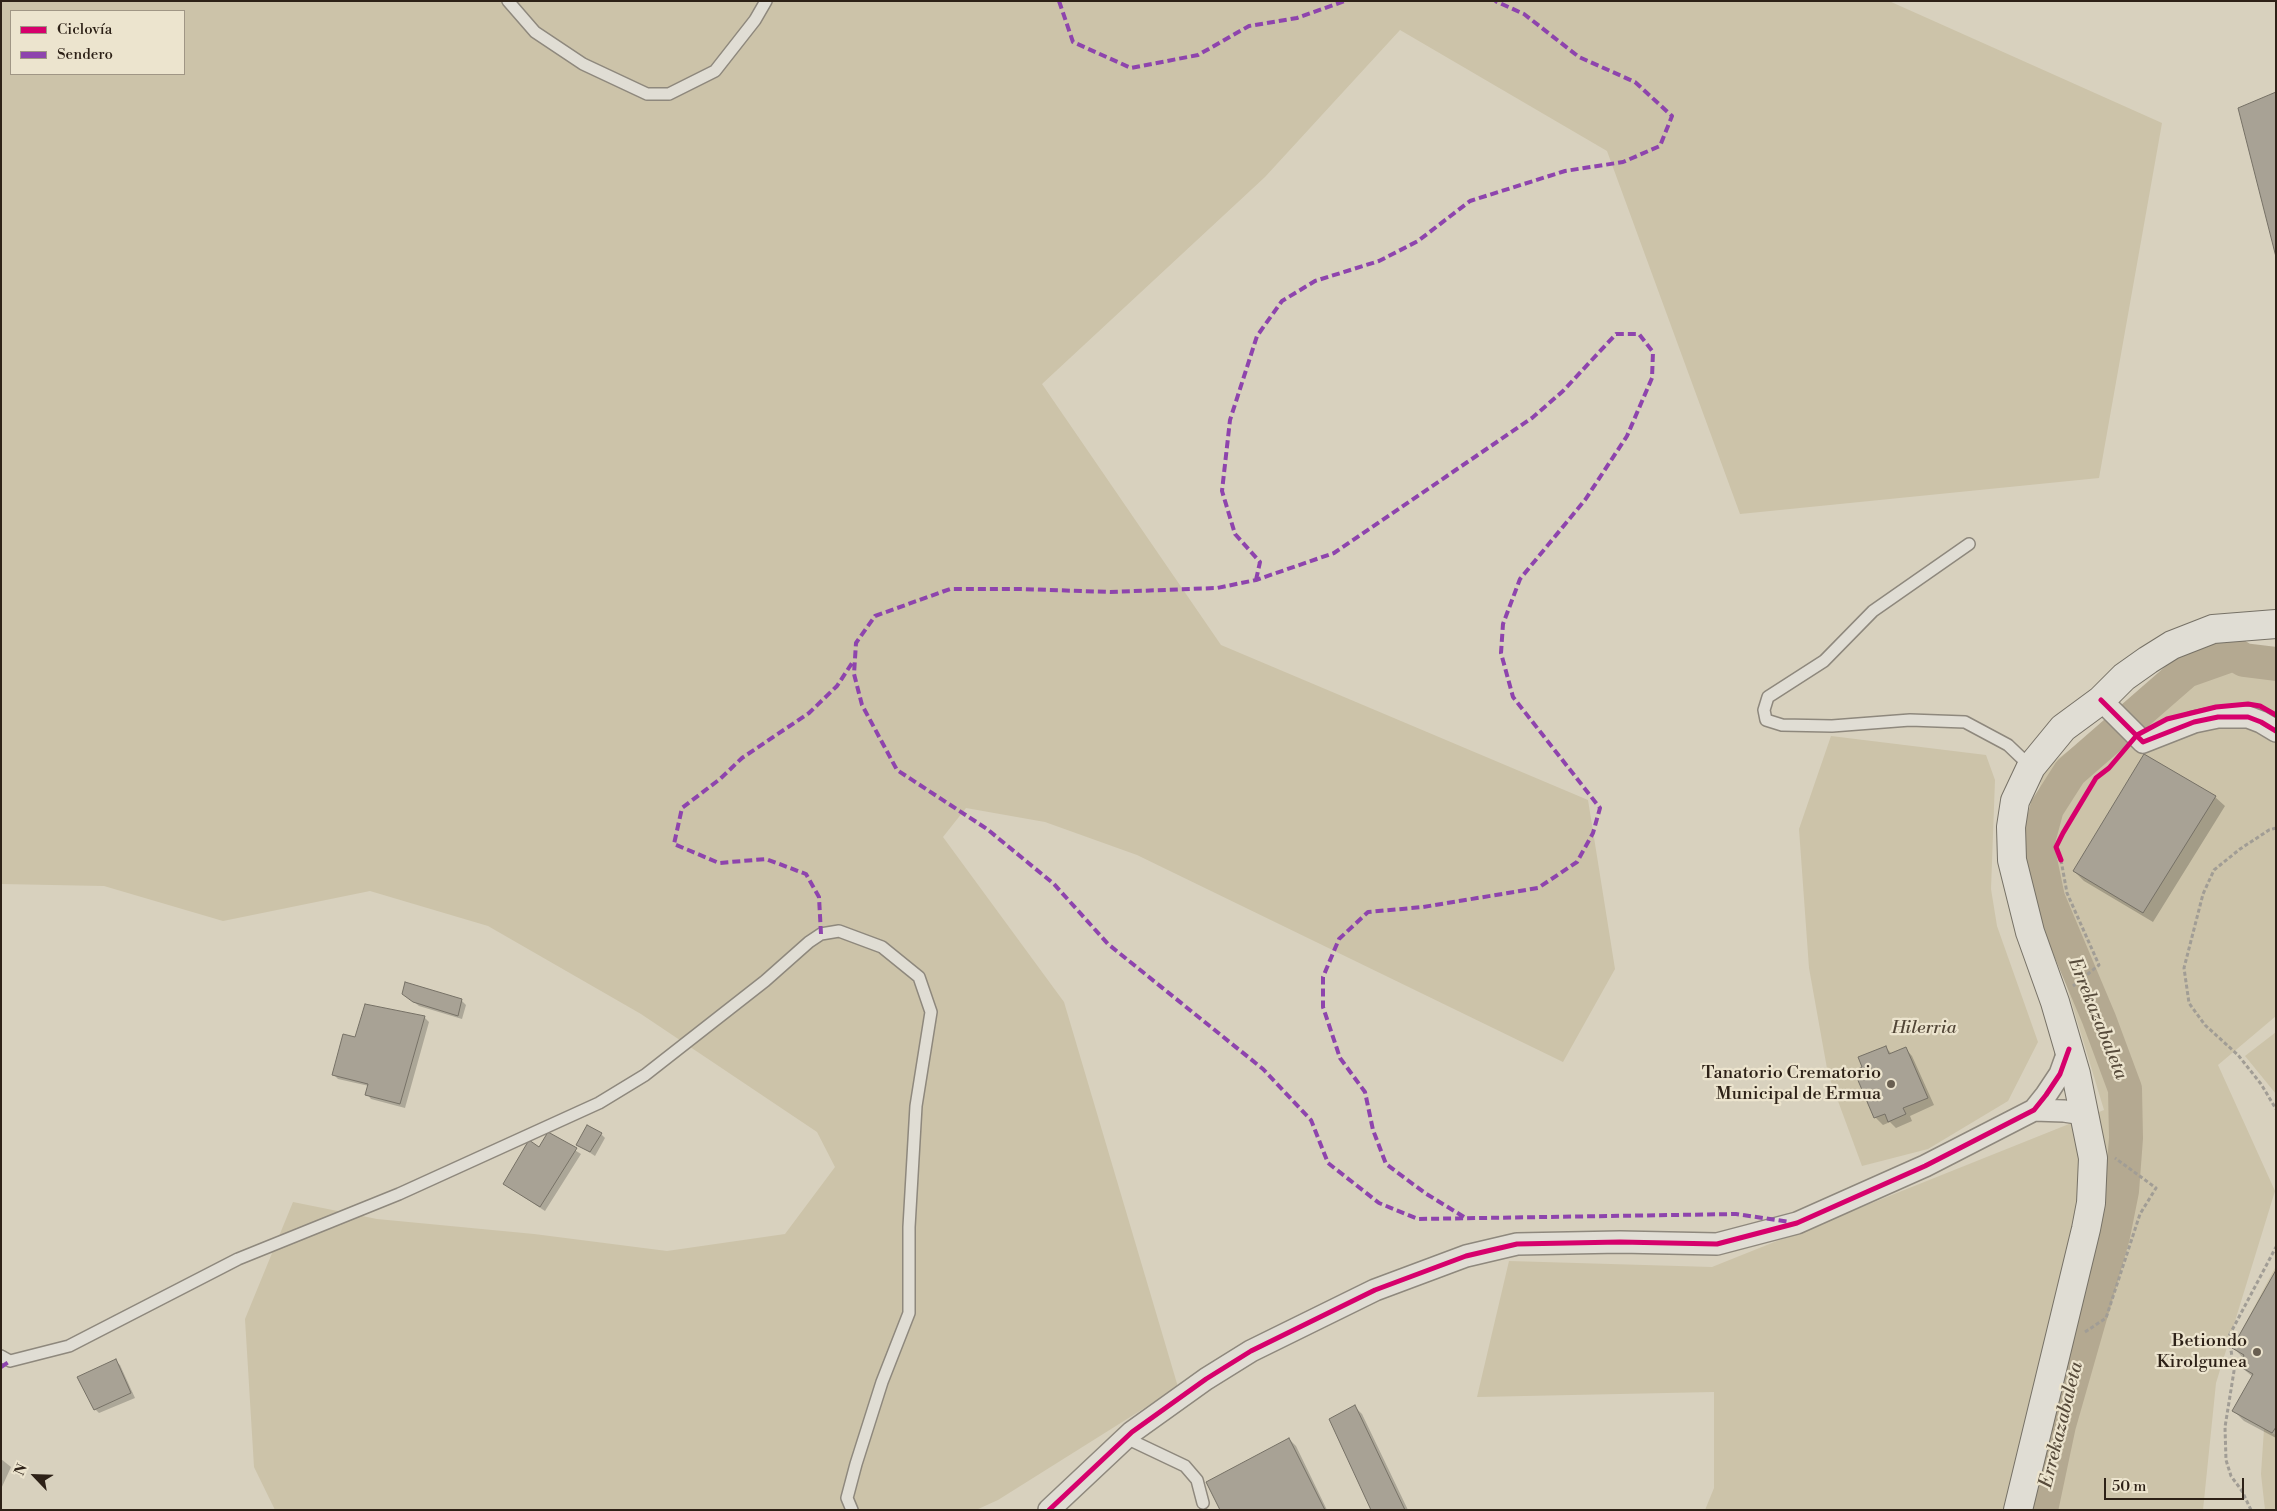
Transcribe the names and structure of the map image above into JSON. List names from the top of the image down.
{
  "water": ["Errekazabaleta"],
  "parks": ["Hilerria"],
  "places": ["Tanatorio Crematorio Municipal de Ermua", "Betiondo Kirolgunea"],
  "legend": ["Ciclovía", "Sendero"],
  "scale_bar": "50 m",
  "north": "top left"
}
